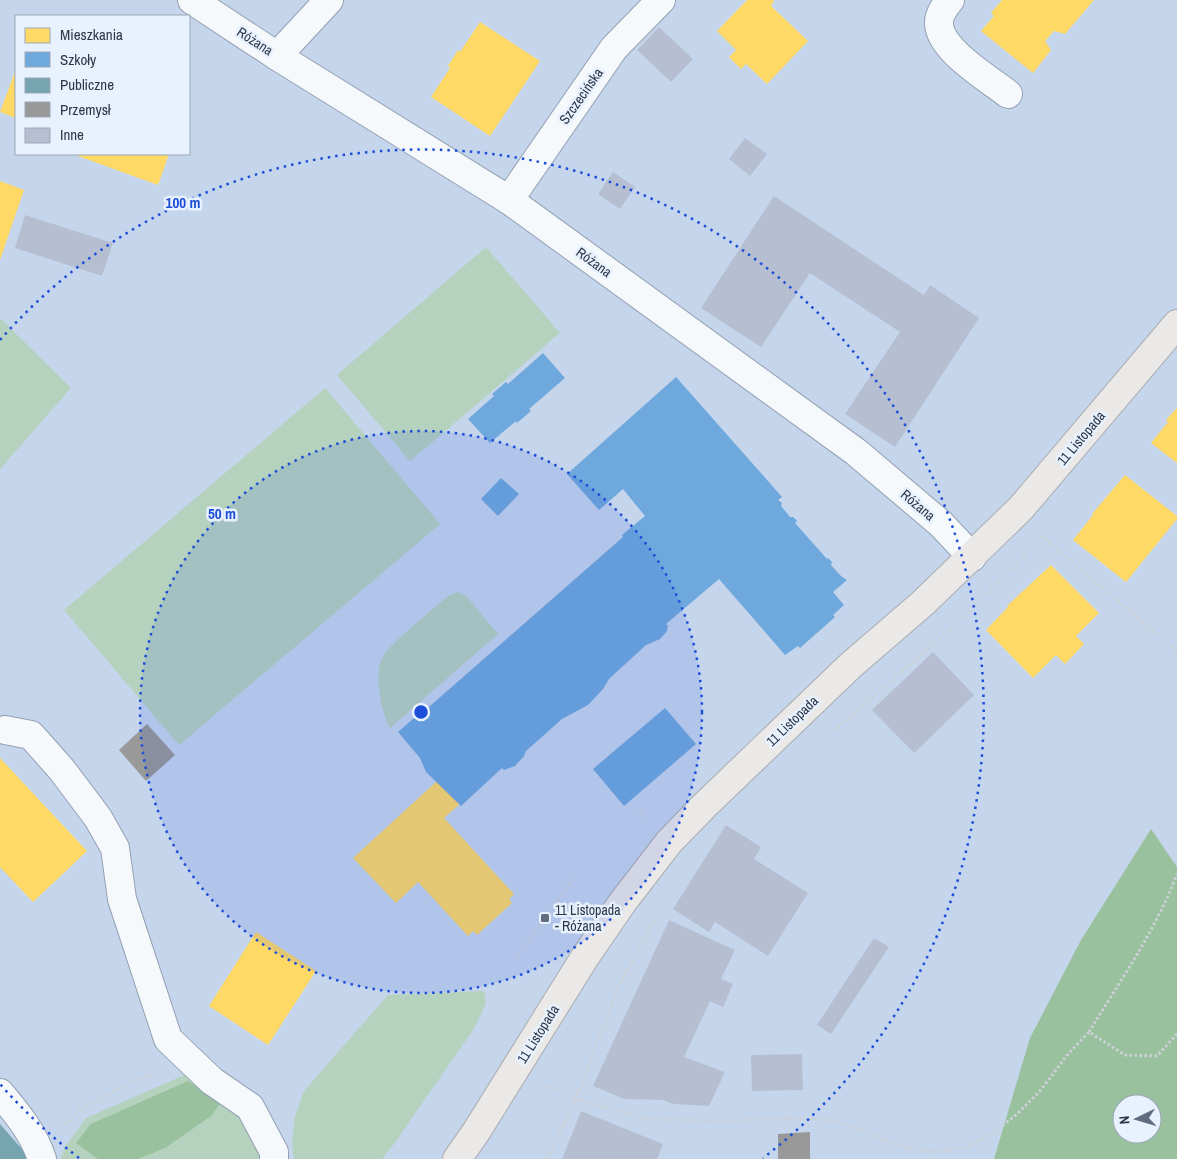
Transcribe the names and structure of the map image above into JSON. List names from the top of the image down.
{
  "streets": {
    "main road": ["11 Listopada"],
    "street": ["Różana", "Szczecińska"]
  },
  "crossings": [
    ["Różana", "Szczecińska"],
    ["Różana", "11 Listopada"]
  ],
  "places": {
    "transit": ["11 Listopada - Różana"]
  },
  "legend": [
    "Mieszkania",
    "Szkoły",
    "Publiczne",
    "Przemysł",
    "Inne"
  ],
  "north": "left",
  "rings": ["100 m", "50 m"]
}
